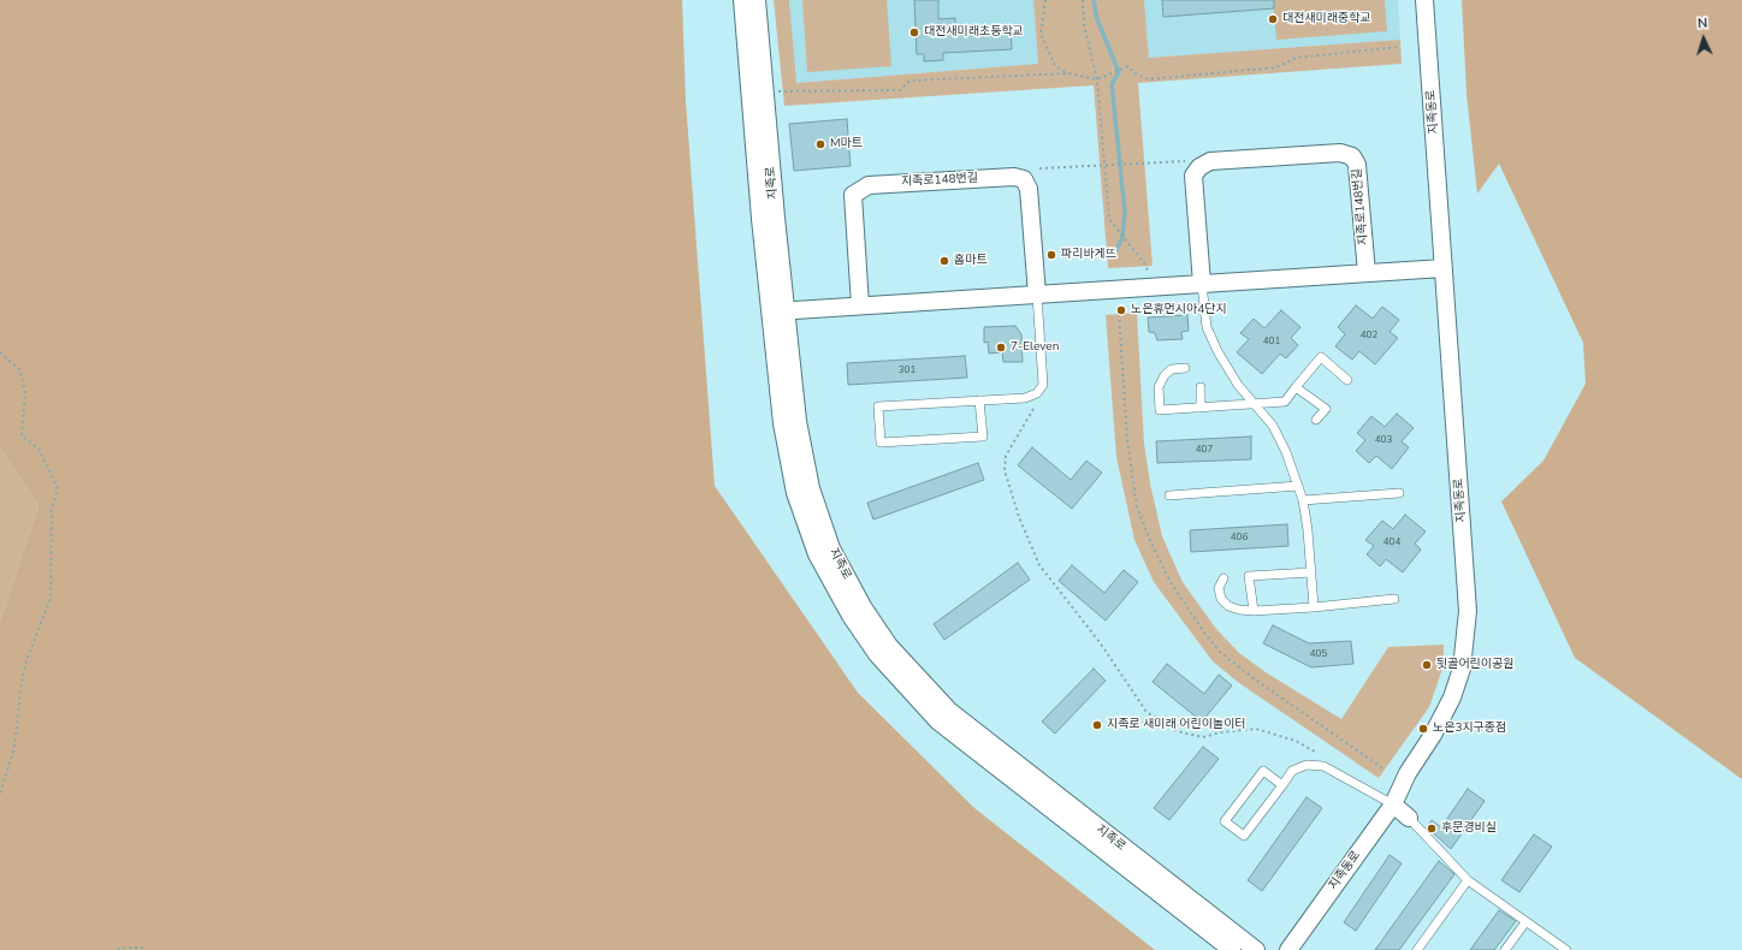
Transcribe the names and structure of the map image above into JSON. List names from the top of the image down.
{
  "streets": {
    "street": ["지족동로", "지족로148번길", "지족로"]
  },
  "places": [
    "대전새미래중학교",
    "대전새미래초등학교",
    "M마트",
    "파리바게뜨",
    "홈마트",
    "노은휴먼시아4단지",
    "7-Eleven",
    "뒷골어린이공원",
    "지족로 새미래 어린이놀이터",
    "노은3지구종점",
    "후문경비실"
  ],
  "house_numbers": [
    "402",
    "401",
    "301",
    "403",
    "407",
    "406",
    "404",
    "405"
  ],
  "north": "top"
}
